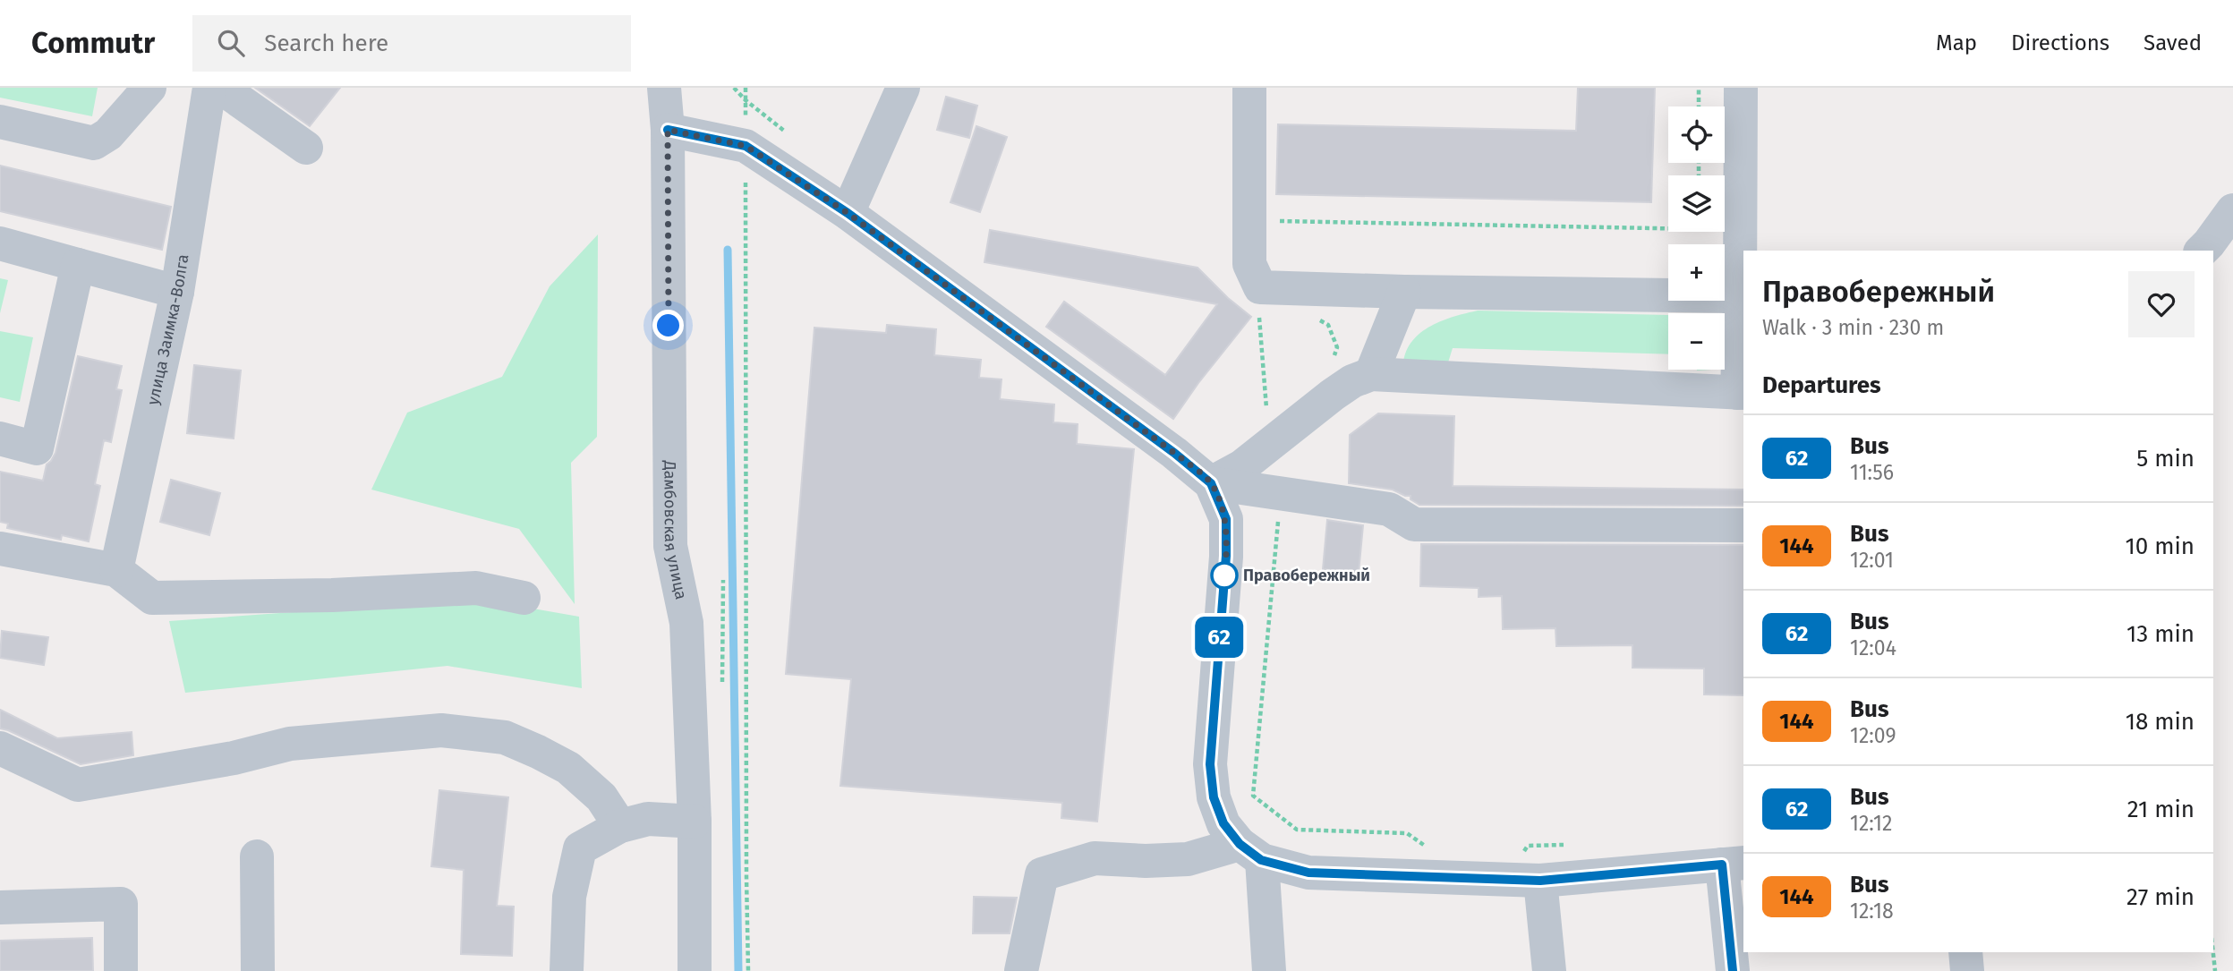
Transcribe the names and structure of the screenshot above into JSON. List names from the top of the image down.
{
  "streets": {
    "street": ["улица Заимка-Волга", "Дамбовская улица"]
  },
  "places": ["Правобережный"],
  "lines": ["bus line 62"],
  "page": {
    "header": "Commutr",
    "search": "Search here",
    "nav": ["Map", "Directions", "Saved"],
    "on_map": "62",
    "map_buttons": ["+", "−"],
    "heading": [
      ["Правобережный", "Walk · 3 min · 230 m"],
      "Departures"
    ],
    "list": [
      {
        "mark": "62",
        "name": "Bus",
        "note": "11:56",
        "value": "5 min"
      },
      {
        "mark": "144",
        "name": "Bus",
        "note": "12:01",
        "value": "10 min"
      },
      {
        "mark": "62",
        "name": "Bus",
        "note": "12:04",
        "value": "13 min"
      },
      {
        "mark": "144",
        "name": "Bus",
        "note": "12:09",
        "value": "18 min"
      },
      {
        "mark": "62",
        "name": "Bus",
        "note": "12:12",
        "value": "21 min"
      },
      {
        "mark": "144",
        "name": "Bus",
        "note": "12:18",
        "value": "27 min"
      }
    ]
  }
}
